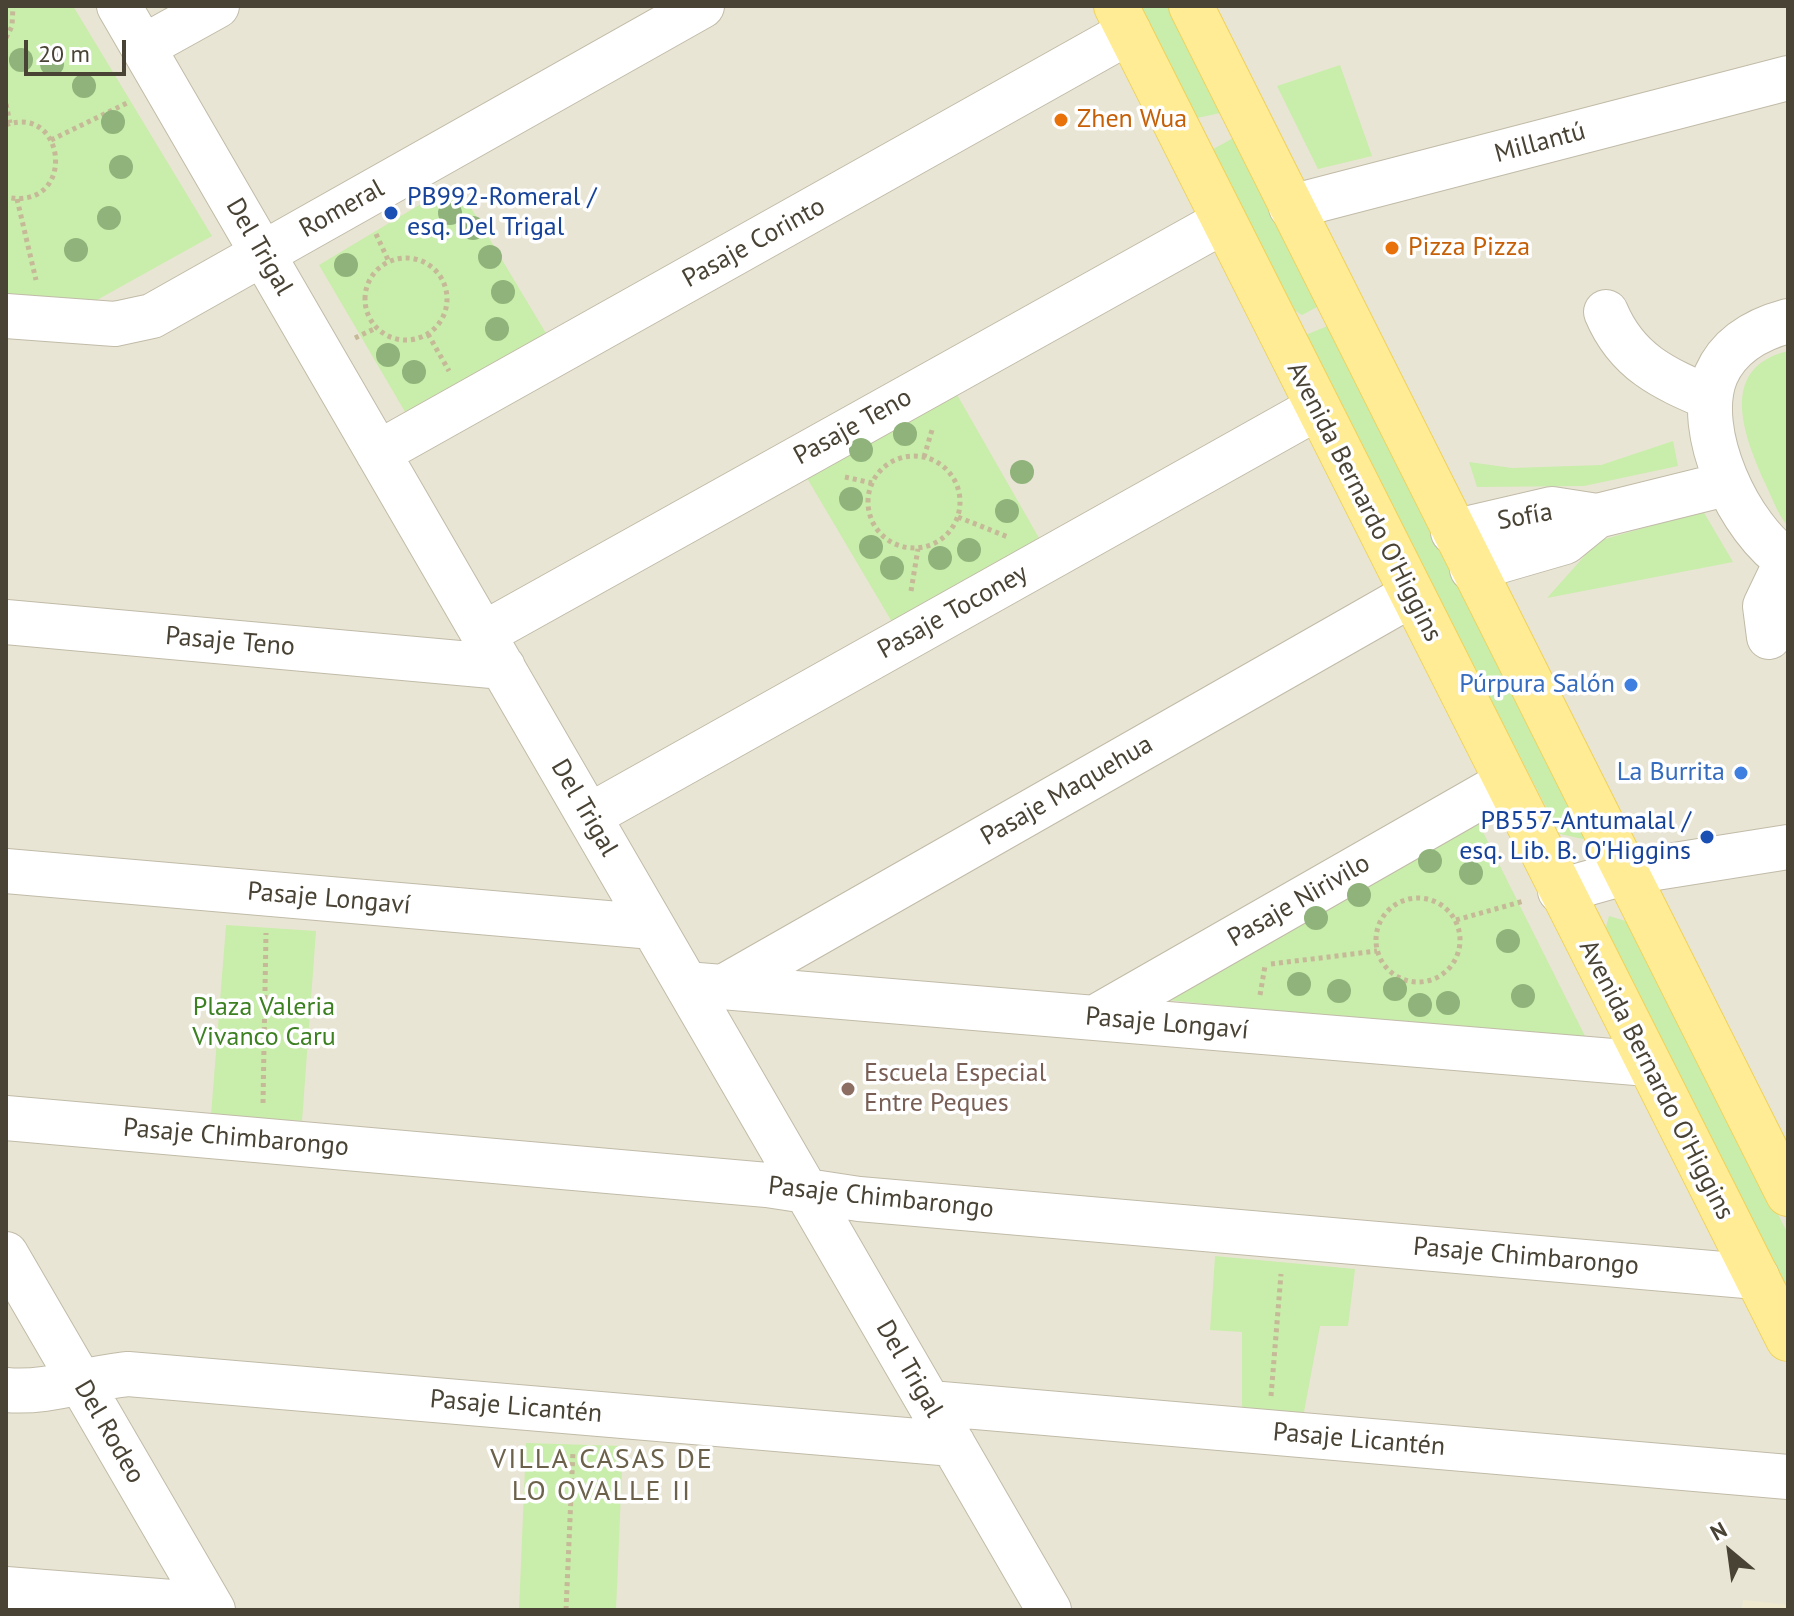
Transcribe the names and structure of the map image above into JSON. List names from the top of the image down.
{
  "streets": {
    "main road": ["Avenida Bernardo O'Higgins"],
    "street": [
      "Millantú",
      "Romeral",
      "Pasaje Corinto",
      "Del Trigal",
      "Pasaje Teno",
      "Sofía",
      "Pasaje Toconey",
      "Pasaje Maquehua",
      "Pasaje Longaví",
      "Pasaje Nirivilo",
      "Pasaje Chimbarongo",
      "Pasaje Licantén",
      "Del Rodeo"
    ]
  },
  "crossings": [
    ["Romeral", "Del Trigal"],
    ["Pasaje Corinto", "Del Trigal"],
    ["Pasaje Corinto", "Avenida Bernardo O'Higgins"],
    ["Del Trigal", "Pasaje Teno"],
    ["Del Trigal", "Pasaje Toconey"],
    ["Del Trigal", "Pasaje Maquehua"],
    ["Del Trigal", "Pasaje Longaví"],
    ["Del Trigal", "Pasaje Chimbarongo"],
    ["Del Trigal", "Pasaje Licantén"],
    ["Pasaje Teno", "Avenida Bernardo O'Higgins"],
    ["Avenida Bernardo O'Higgins", "Pasaje Toconey"],
    ["Avenida Bernardo O'Higgins", "Pasaje Maquehua"],
    ["Avenida Bernardo O'Higgins", "Pasaje Longaví"],
    ["Avenida Bernardo O'Higgins", "Pasaje Nirivilo"],
    ["Avenida Bernardo O'Higgins", "Pasaje Chimbarongo"],
    ["Pasaje Maquehua", "Pasaje Longaví"],
    ["Pasaje Longaví", "Pasaje Nirivilo"],
    ["Pasaje Licantén", "Del Rodeo"]
  ],
  "districts": ["VILLA CASAS DE LO OVALLE II"],
  "parks": ["Plaza Valeria Vivanco Caru"],
  "places": [
    "Zhen Wua",
    "PB992-Romeral / esq. Del Trigal",
    "Pizza Pizza",
    "Púrpura Salón",
    "La Burrita",
    "PB557-Antumalal / esq. Lib. B. O'Higgins",
    "Escuela Especial Entre Peques"
  ],
  "scale_bar": "20 m",
  "north": "top left"
}
